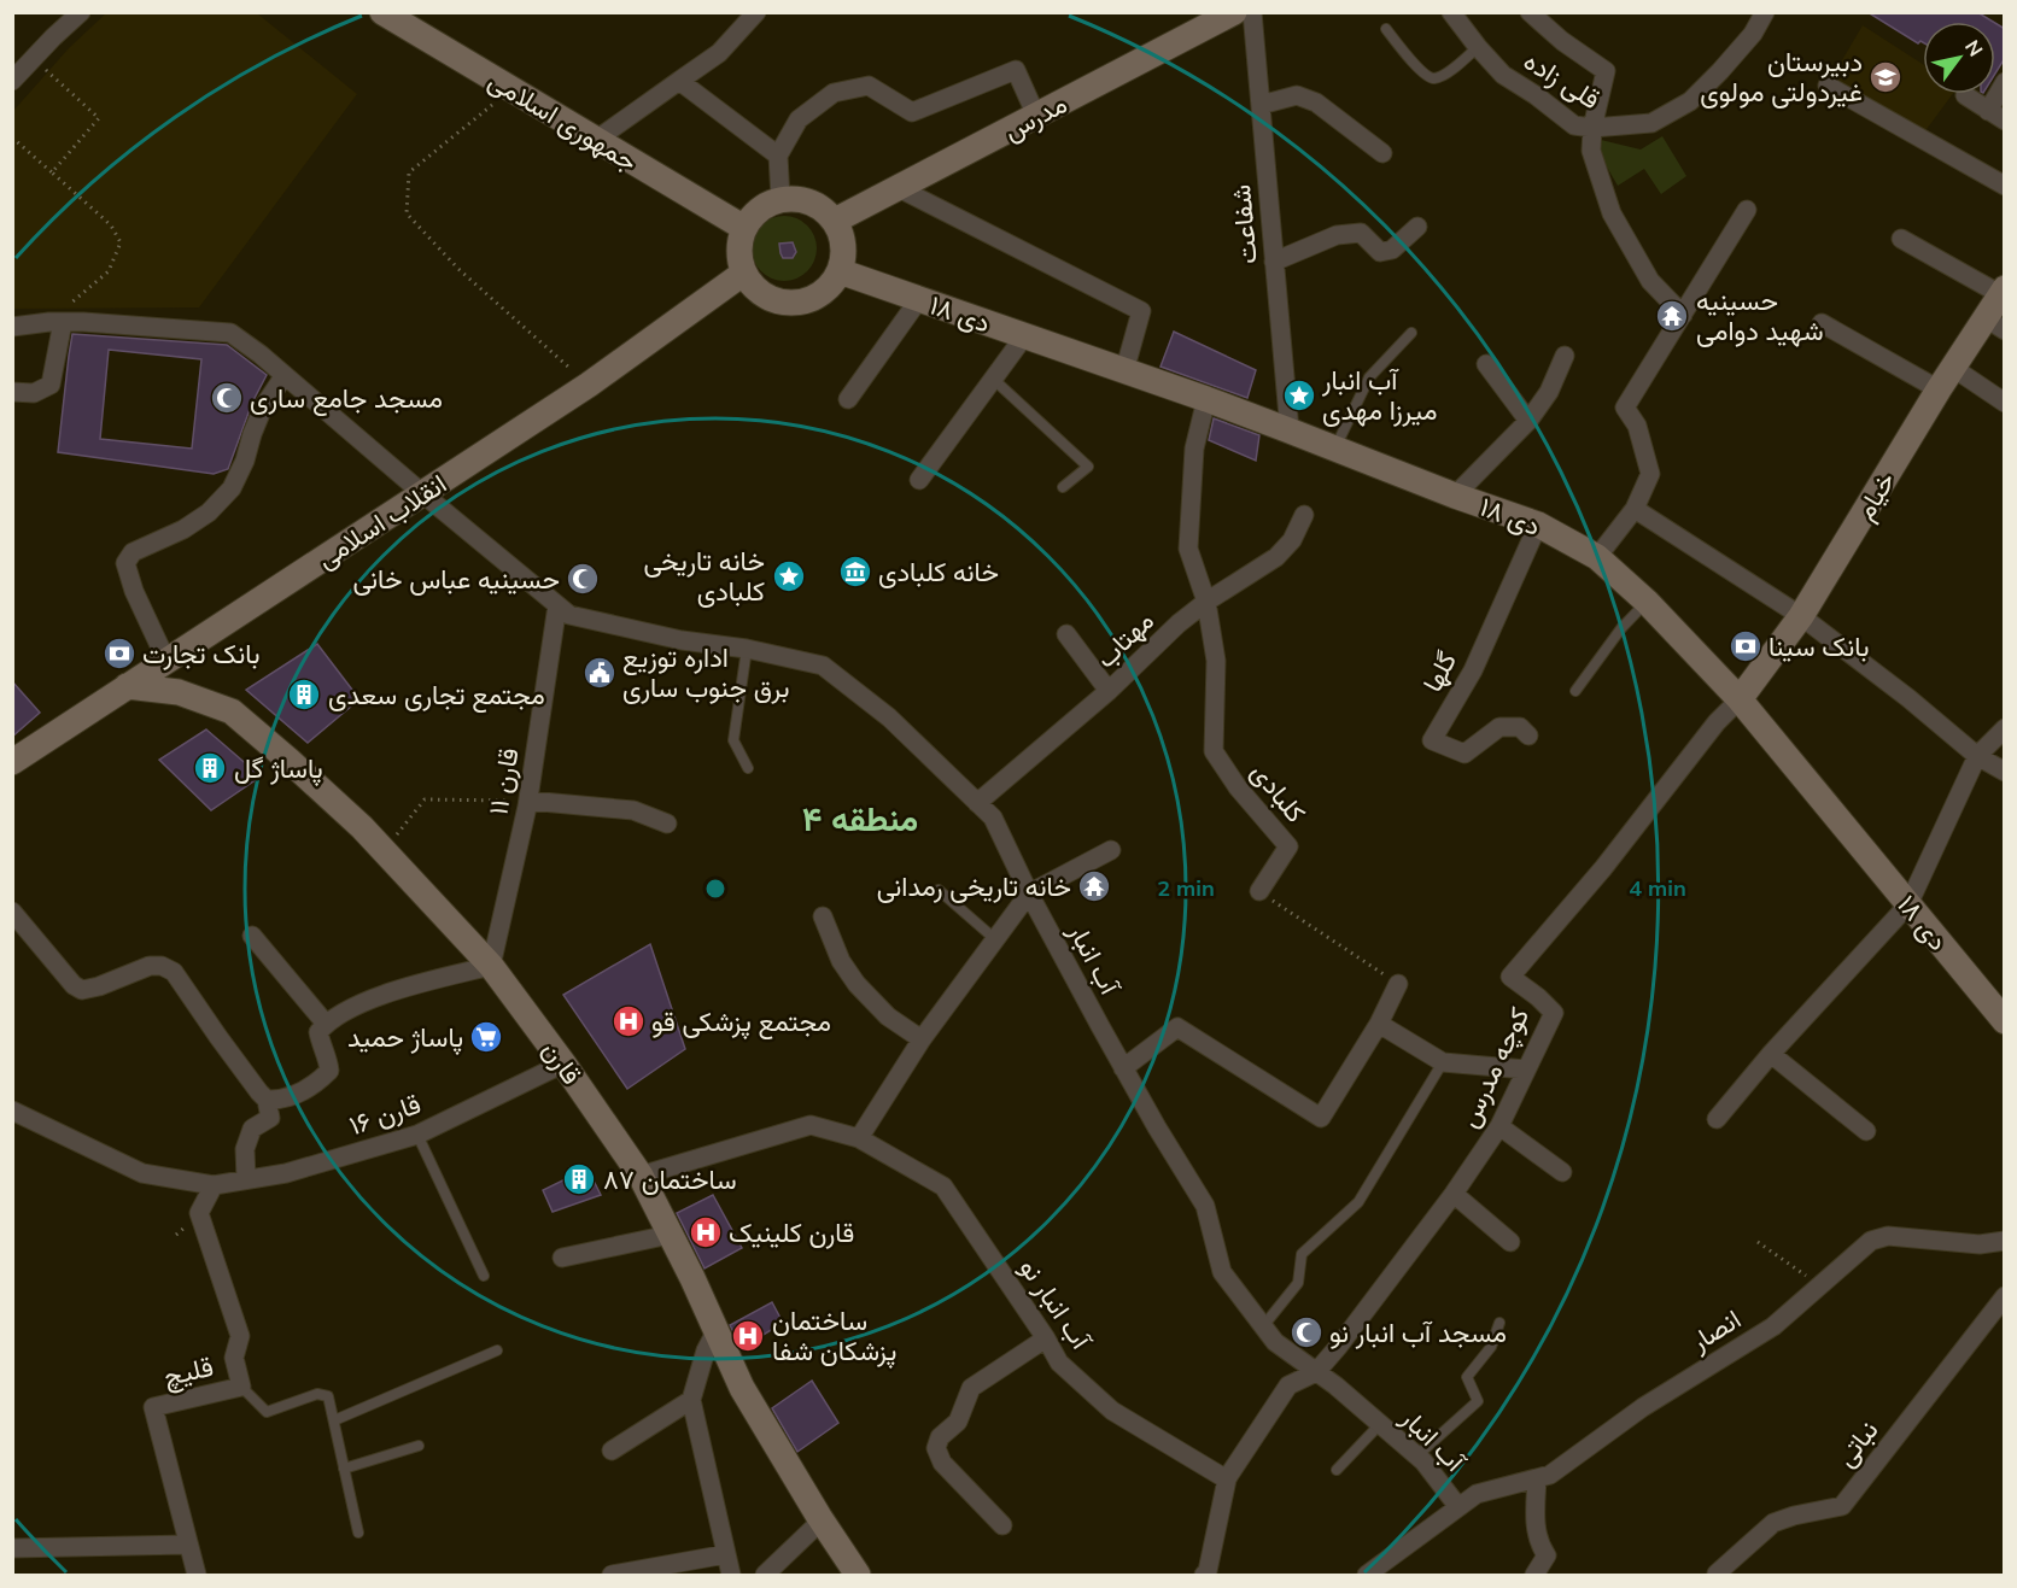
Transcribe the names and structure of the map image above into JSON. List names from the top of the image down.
{
  "streets": {
    "main road": [
      "مدرس",
      "جمهوری اسلامی",
      "۱۸ دی",
      "خیام",
      "انقلاب اسلامی",
      "قارن"
    ],
    "street": [
      "قلی زاده",
      "شفاعت",
      "مهتاب",
      "گلها",
      "قارن ۱۱",
      "کلبادی",
      "آب انبار",
      "کوچه مدرس",
      "قارن ۱۶",
      "آب انبار نو",
      "انصار",
      "قلیچ",
      "نباتی"
    ]
  },
  "crossings": [
    ["مدرس", "جمهوری اسلامی"],
    ["مدرس", "۱۸ دی"],
    ["مدرس", "انقلاب اسلامی"],
    ["جمهوری اسلامی", "۱۸ دی"],
    ["جمهوری اسلامی", "انقلاب اسلامی"],
    ["شفاعت", "۱۸ دی"],
    ["۱۸ دی", "خیام"],
    ["۱۸ دی", "انقلاب اسلامی"],
    ["۱۸ دی", "گلها"],
    ["۱۸ دی", "کوچه مدرس"],
    ["خیام", "کوچه مدرس"],
    ["انقلاب اسلامی", "آب انبار"],
    ["انقلاب اسلامی", "قارن"],
    ["مهتاب", "کلبادی"],
    ["مهتاب", "آب انبار"],
    ["قارن ۱۱", "آب انبار"],
    ["قارن ۱۱", "قارن"],
    ["آب انبار", "کوچه مدرس"],
    ["آب انبار", "انصار"],
    ["قارن", "قارن ۱۶"],
    ["قارن", "آب انبار نو"],
    ["کوچه مدرس", "آب انبار نو"],
    ["قارن ۱۶", "قلیچ"]
  ],
  "districts": ["منطقه ۴"],
  "places": {
    "school or university": ["دبیرستان غیردولتی مولوی"],
    "temple": ["حسینیه شهید دوامی", "خانه تاریخی رمدانی"],
    "place": ["آب انبار میرزا مهدی", "خانه تاریخی کلبادی"],
    "mosque": ["مسجد جامع ساری", "حسینیه عباس خانی", "مسجد آب انبار نو"],
    "museum": ["خانه کلبادی"],
    "bank": ["بانک سینا", "بانک تجارت"],
    "public building": ["اداره توزیع برق جنوب ساری"],
    "building": ["مجتمع تجاری سعدی", "پاساژ گل", "ساختمان ٨٧"],
    "hospital": ["مجتمع پزشکی قو", "قارن کلینیک", "ساختمان پزشکان شفا"],
    "supermarket": ["پاساژ حمید"]
  },
  "north": "top right",
  "rings": ["2 min", "4 min"]
}
